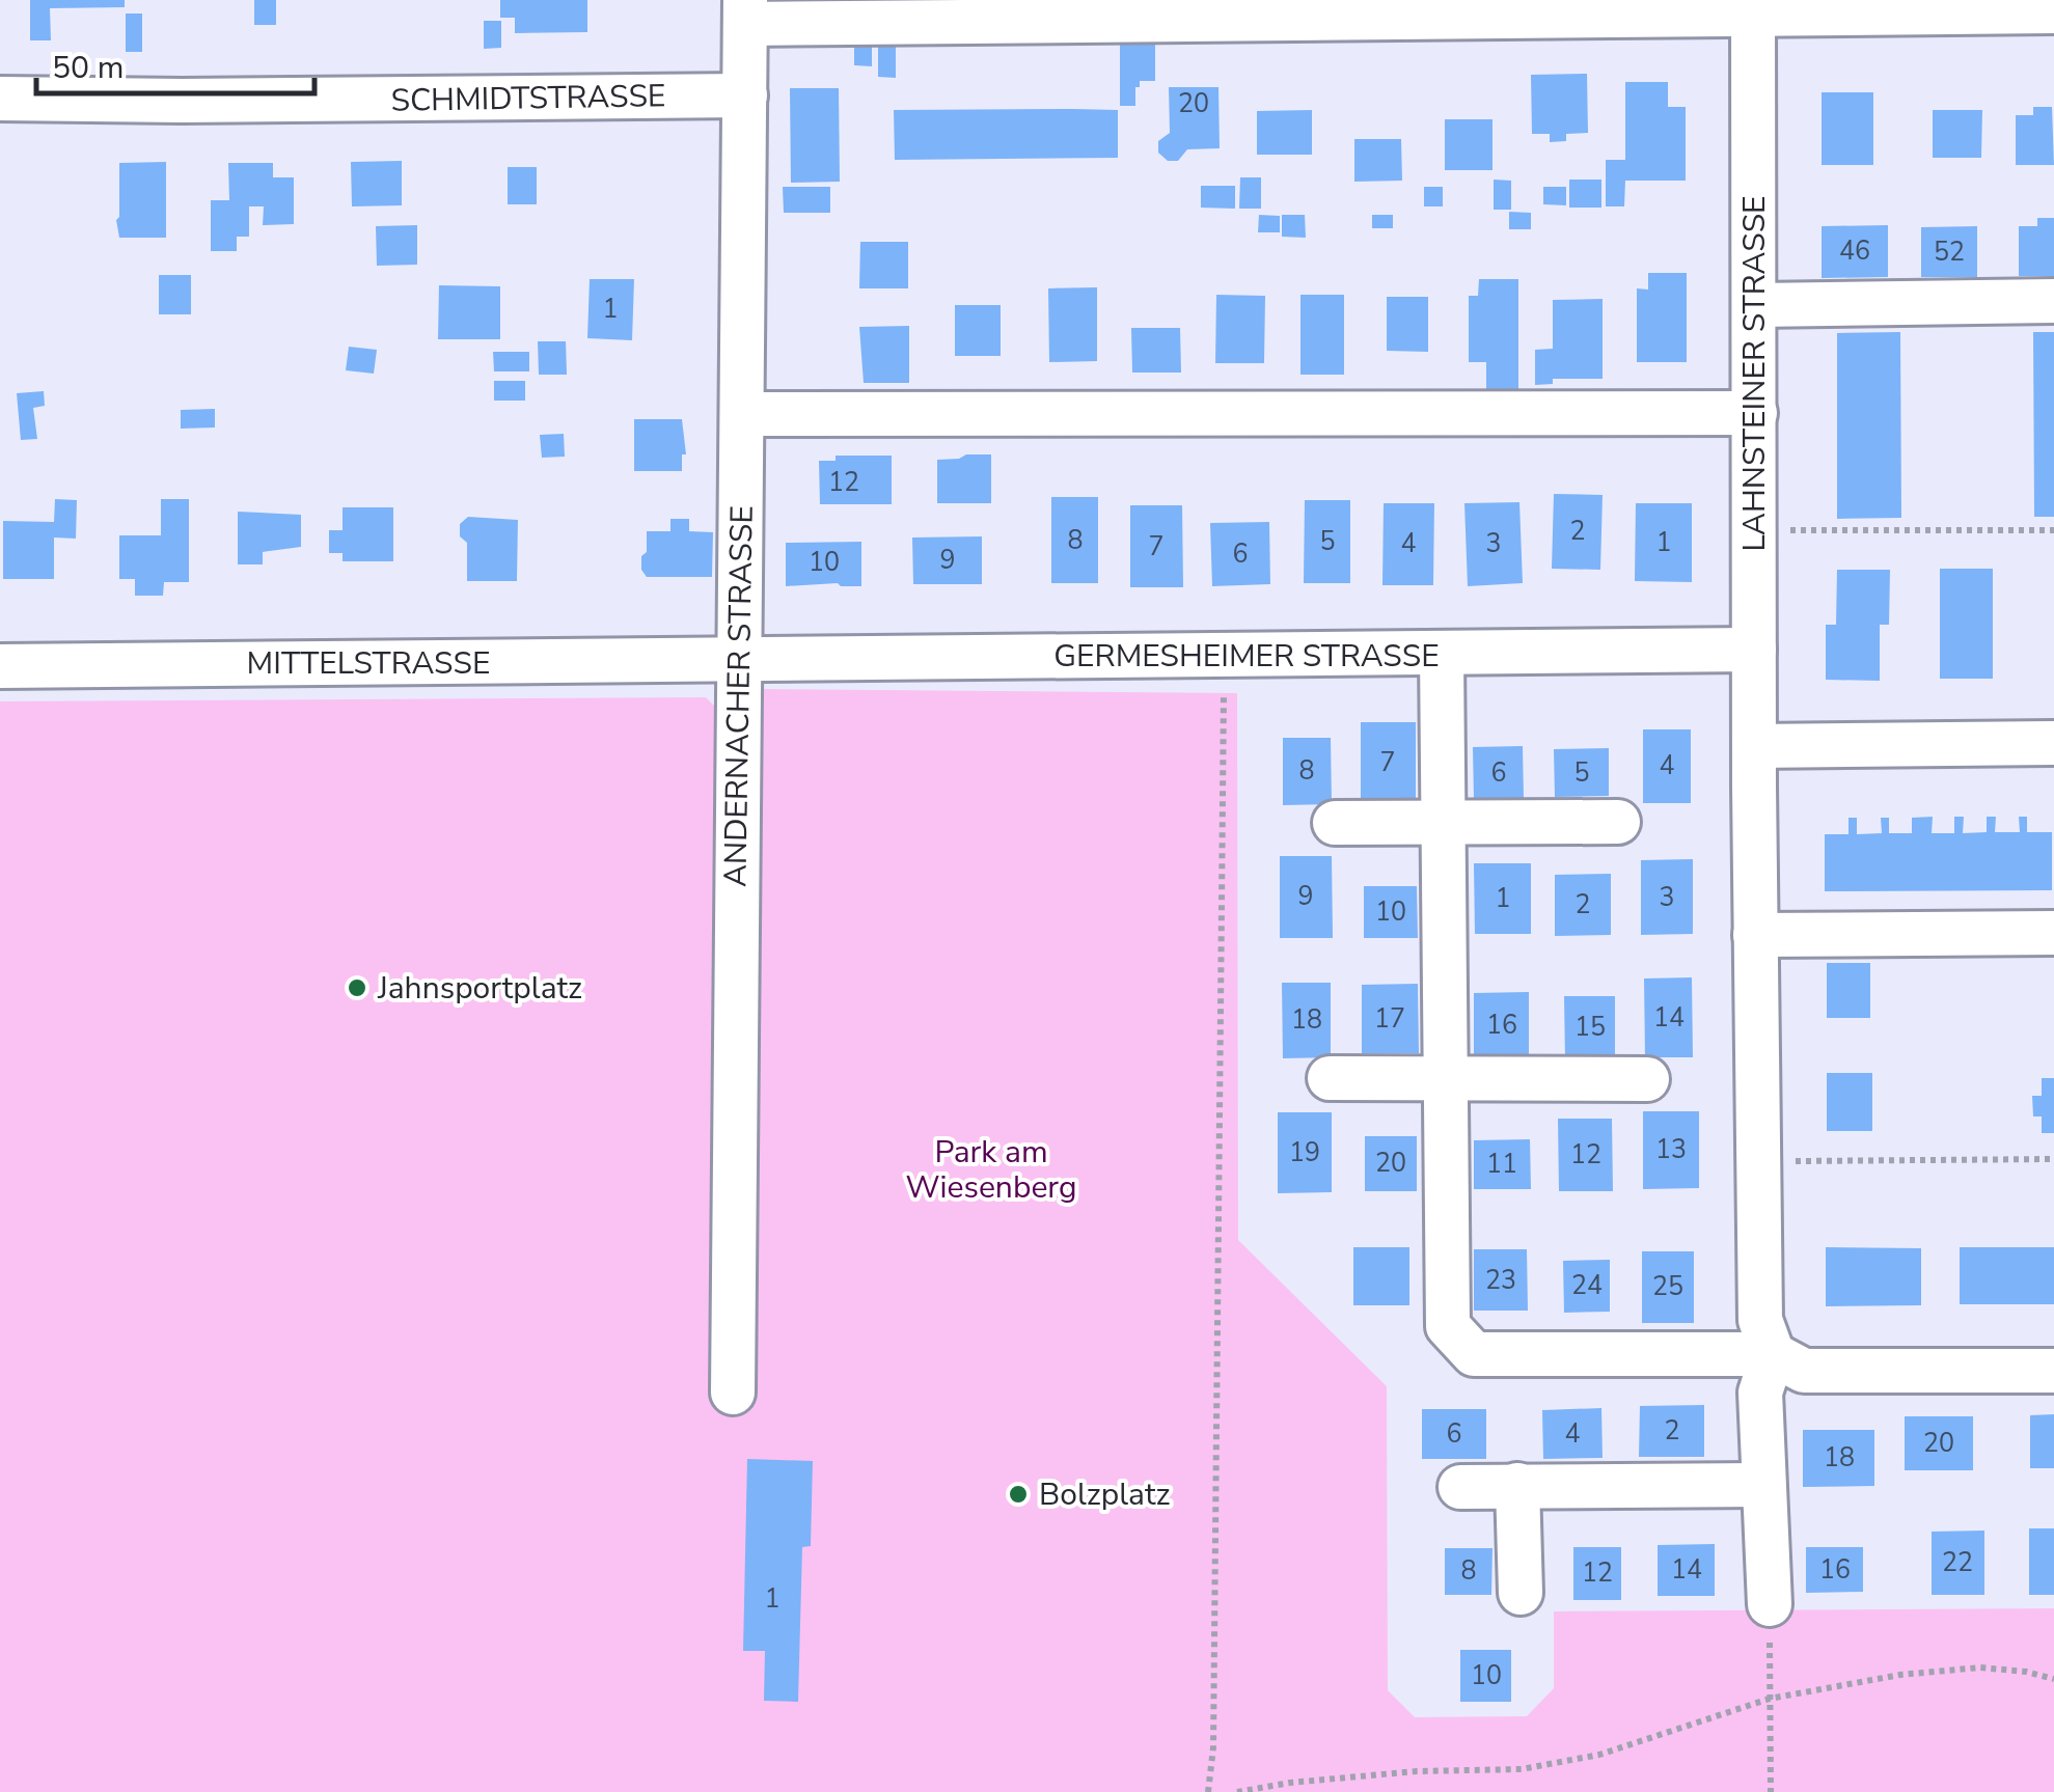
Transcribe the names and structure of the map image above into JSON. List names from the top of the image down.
{
  "streets": {
    "street": [
      "SCHMIDTSTRASSE",
      "LAHNSTEINER STRASSE",
      "GERMESHEIMER STRASSE",
      "MITTELSTRASSE",
      "ANDERNACHER STRASSE"
    ]
  },
  "crossings": [
    ["SCHMIDTSTRASSE", "ANDERNACHER STRASSE"],
    ["LAHNSTEINER STRASSE", "GERMESHEIMER STRASSE"],
    ["GERMESHEIMER STRASSE", "MITTELSTRASSE"],
    ["GERMESHEIMER STRASSE", "ANDERNACHER STRASSE"],
    ["MITTELSTRASSE", "ANDERNACHER STRASSE"]
  ],
  "parks": ["Park am Wiesenberg"],
  "places": ["Jahnsportplatz", "Bolzplatz"],
  "house_numbers": [
    "20",
    "46",
    "52",
    "1",
    "12",
    "2",
    "8",
    "5",
    "1",
    "4",
    "3",
    "7",
    "6",
    "9",
    "10",
    "7",
    "4",
    "8",
    "6",
    "5",
    "9",
    "3",
    "1",
    "2",
    "10",
    "14",
    "17",
    "18",
    "16",
    "15",
    "13",
    "19",
    "12",
    "20",
    "11",
    "23",
    "24",
    "25",
    "2",
    "6",
    "4",
    "20",
    "18",
    "22",
    "14",
    "16",
    "8",
    "12",
    "1",
    "10"
  ],
  "scale_bar": "50 m"
}
